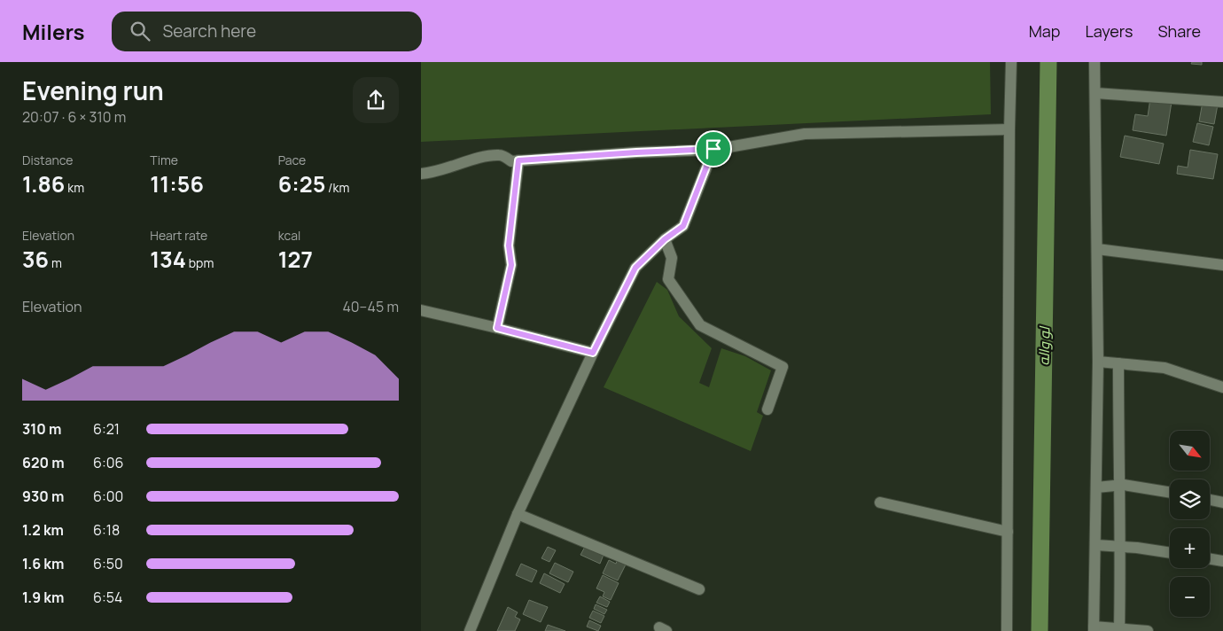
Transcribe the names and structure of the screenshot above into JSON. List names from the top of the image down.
{
  "water": ["لو واله"],
  "north": "bottom right",
  "page": {
    "header": "Milers",
    "search": "Search here",
    "nav": ["Map", "Layers", "Share"],
    "heading": ["Evening run", "20:07 · 6 × 310 m"],
    "stats": [
      ["Distance", "1.86 km"],
      ["Time", "11:56"],
      ["Pace", "6:25 /km"],
      ["Elevation", "36 m"],
      ["Heart rate", "134 bpm"],
      ["kcal", "127"]
    ],
    "chart": ["Elevation", "40–45 m"],
    "list": [
      {
        "name": "310 m",
        "note": "6:21"
      },
      {
        "name": "620 m",
        "note": "6:06"
      },
      {
        "name": "930 m",
        "note": "6:00"
      },
      {
        "name": "1.2 km",
        "note": "6:18"
      },
      {
        "name": "1.6 km",
        "note": "6:50"
      },
      {
        "name": "1.9 km",
        "note": "6:54"
      }
    ],
    "map_buttons": ["+", "−"]
  }
}
